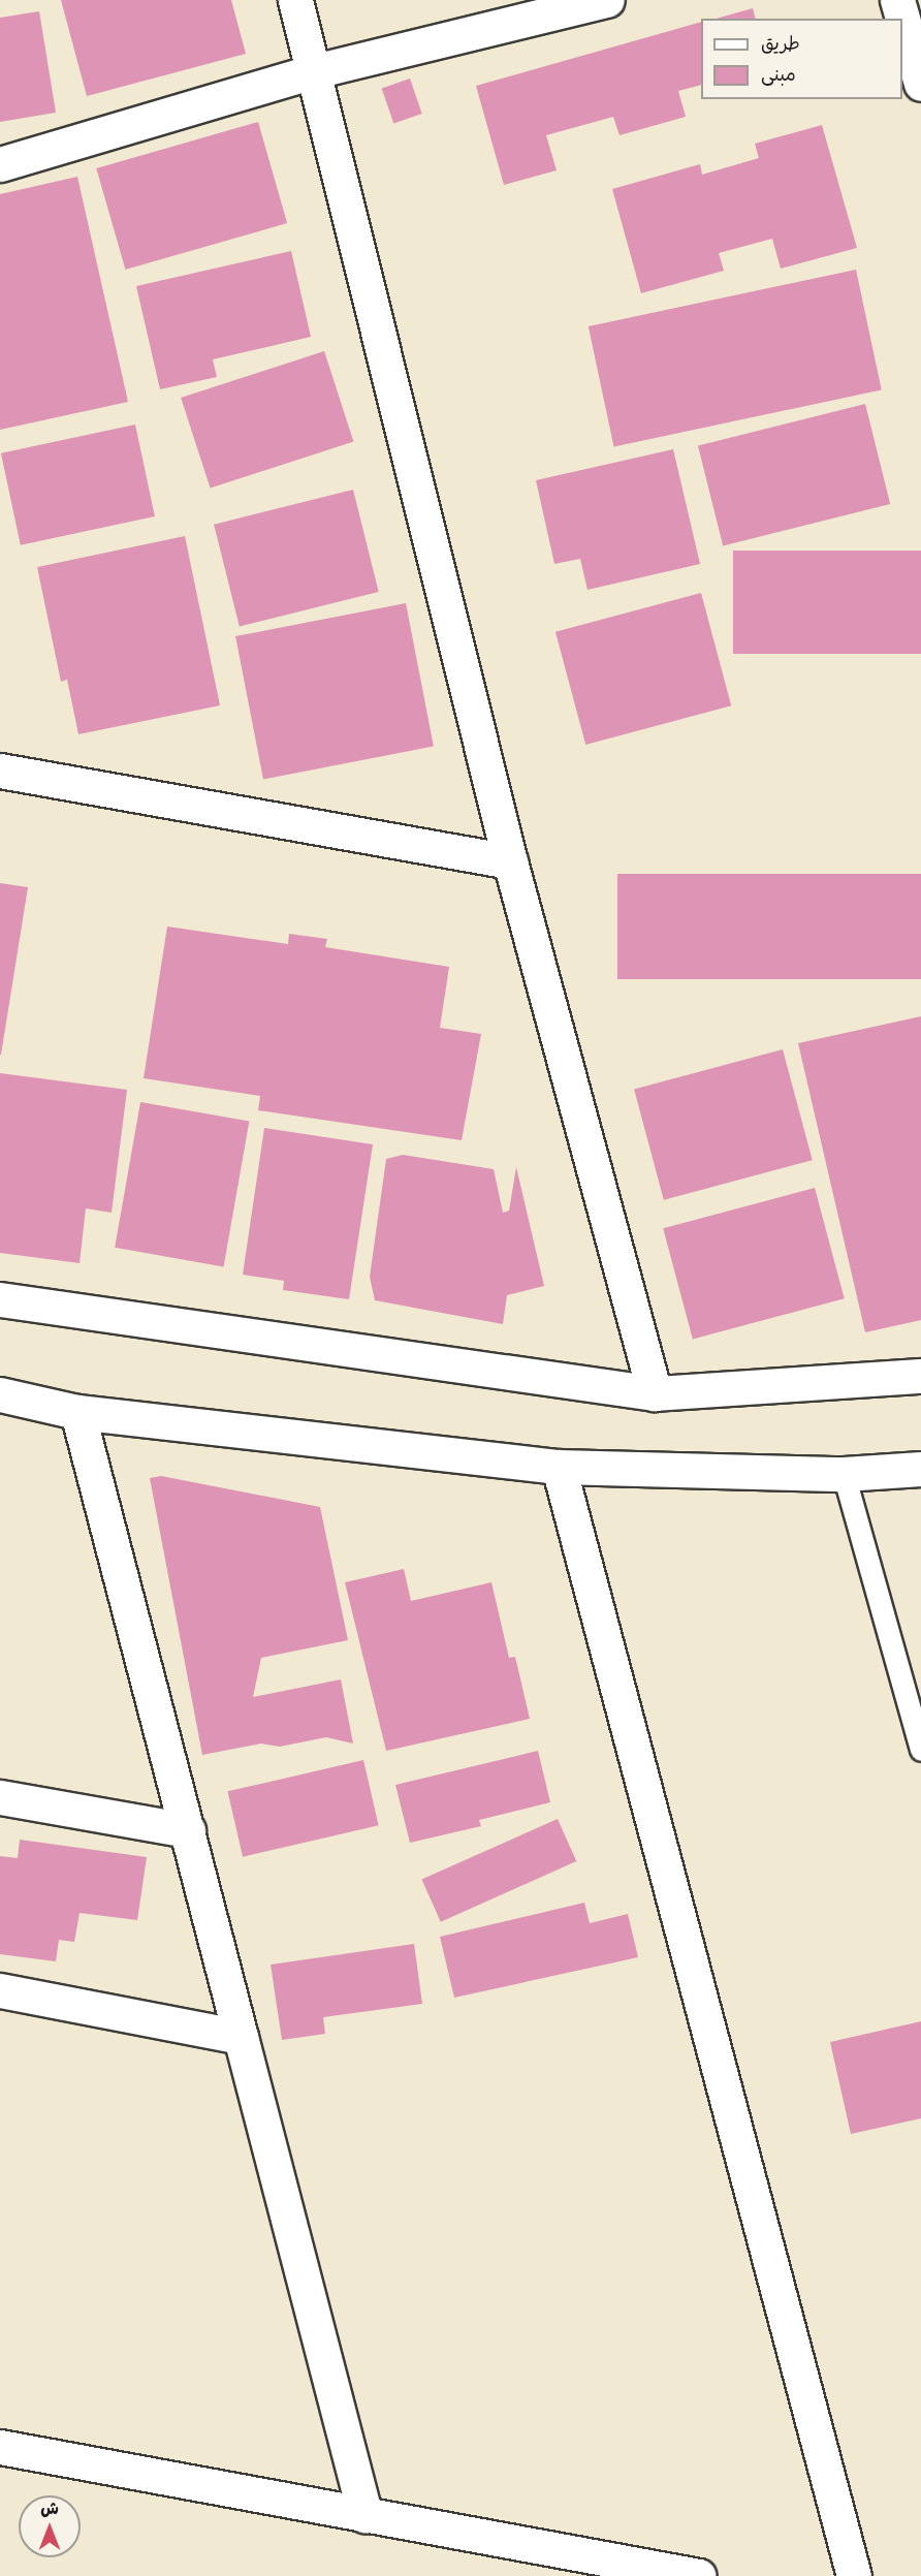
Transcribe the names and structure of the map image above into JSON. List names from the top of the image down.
{
  "legend": ["طريق", "مبنى"],
  "north": "top"
}
